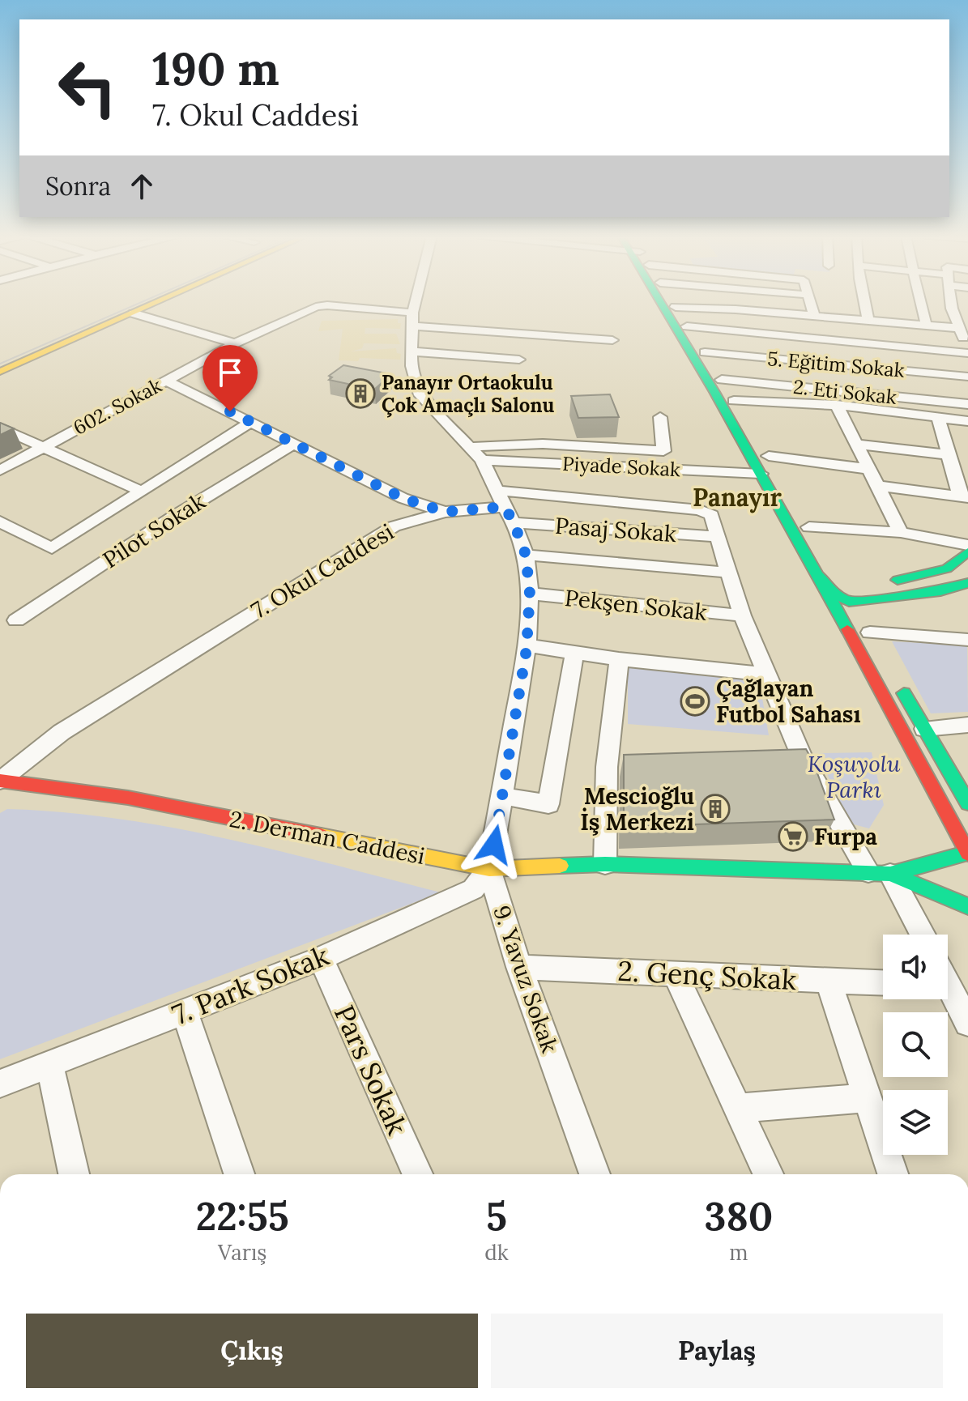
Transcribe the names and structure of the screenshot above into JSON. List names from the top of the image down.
{
  "streets": {
    "main road": ["2. Derman Caddesi"],
    "street": [
      "5. Eğitim Sokak",
      "2. Eti Sokak",
      "602. Sokak",
      "Piyade Sokak",
      "Pasaj Sokak",
      "Pilot Sokak",
      "7. Okul Caddesi",
      "Pekşen Sokak",
      "2. Genç Sokak",
      "9. Yavuz Sokak",
      "7. Park Sokak",
      "Pars Sokak"
    ]
  },
  "crossings": [
    ["Pasaj Sokak", "7. Okul Caddesi"],
    ["Pasaj Sokak", "9. Yavuz Sokak"],
    ["7. Okul Caddesi", "2. Derman Caddesi"],
    ["7. Okul Caddesi", "9. Yavuz Sokak"],
    ["Pekşen Sokak", "9. Yavuz Sokak"],
    ["2. Derman Caddesi", "9. Yavuz Sokak"],
    ["2. Derman Caddesi", "7. Park Sokak"],
    ["2. Genç Sokak", "9. Yavuz Sokak"],
    ["9. Yavuz Sokak", "7. Park Sokak"],
    ["7. Park Sokak", "Pars Sokak"]
  ],
  "districts": ["Panayır"],
  "parks": ["Koşuyolu Parkı"],
  "places": {
    "building": ["Panayır Ortaokulu Çok Amaçlı Salonu", "Mescioğlu İş Merkezi"],
    "sports": ["Çağlayan Futbol Sahası"],
    "supermarket": ["Furpa"]
  },
  "page": {
    "turn": ["190 m", "7. Okul Caddesi"],
    "then": "Sonra",
    "eta": [
      "22:55",
      "Varış",
      "5",
      "dk",
      "380",
      "m"
    ],
    "buttons": ["Çıkış", "Paylaş"]
  }
}
